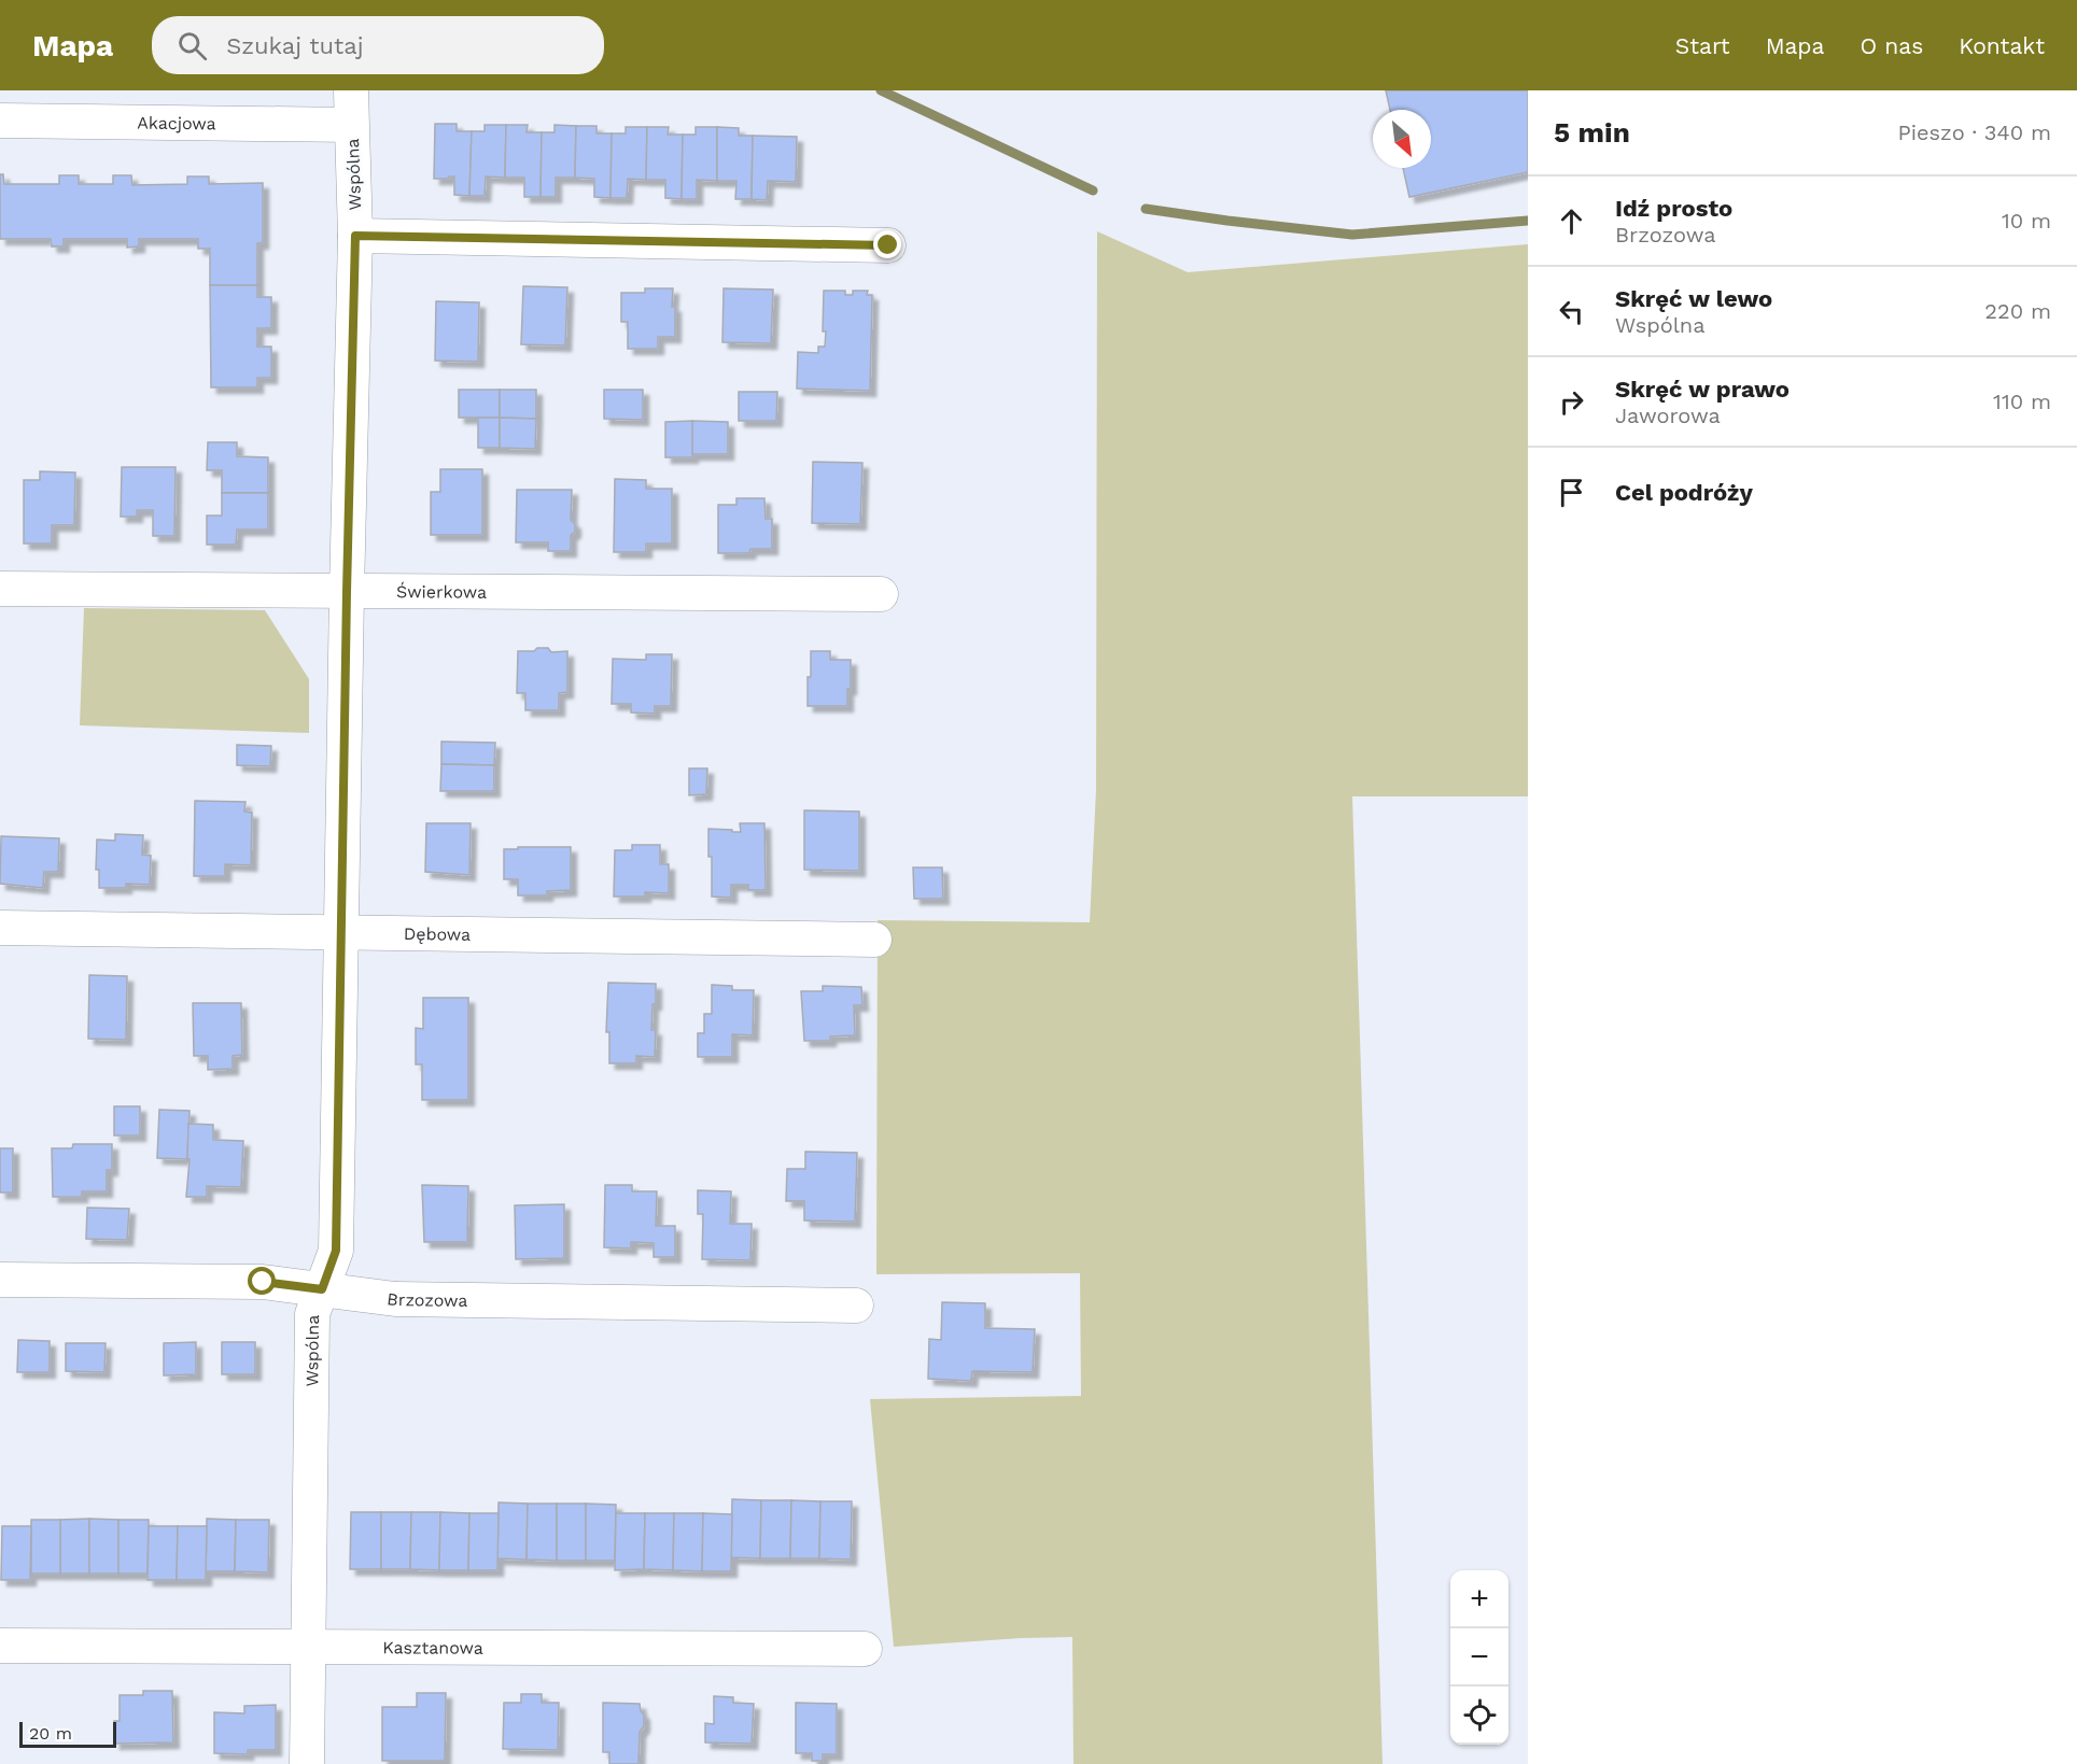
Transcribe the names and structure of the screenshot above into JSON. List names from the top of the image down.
{
  "streets": {
    "street": [
      "Akacjowa",
      "Wspólna",
      "Świerkowa",
      "Dębowa",
      "Brzozowa",
      "Kasztanowa"
    ]
  },
  "crossings": [
    ["Akacjowa", "Wspólna"],
    ["Wspólna", "Świerkowa"],
    ["Wspólna", "Dębowa"],
    ["Wspólna", "Brzozowa"],
    ["Wspólna", "Kasztanowa"]
  ],
  "scale_bar": "20 m",
  "north": "bottom right",
  "page": {
    "header": "Mapa",
    "search": "Szukaj tutaj",
    "nav": [
      "Start",
      "Mapa",
      "O nas",
      "Kontakt"
    ],
    "heading": ["5 min", "Pieszo · 340 m"],
    "list": [
      ["Idź prosto", "Brzozowa", "10 m"],
      ["Skręć w lewo", "Wspólna", "220 m"],
      ["Skręć w prawo", "Jaworowa", "110 m"],
      "Cel podróży"
    ],
    "map_buttons": ["+", "−"],
    "scale": "20 m"
  }
}
